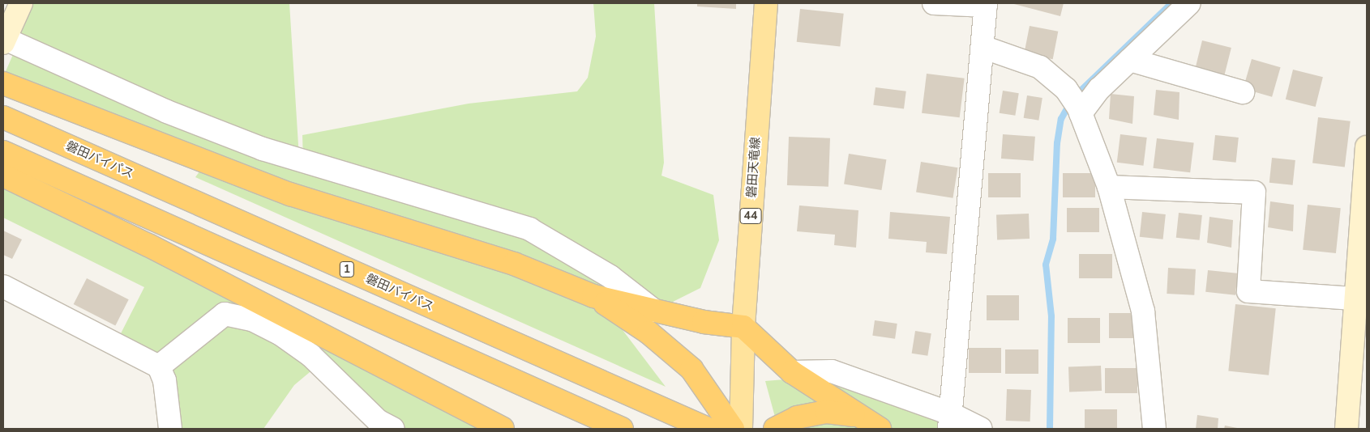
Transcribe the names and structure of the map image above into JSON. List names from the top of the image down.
{
  "streets": {
    "highway": ["磐田バイパス", "1"],
    "main road": ["磐田天竜線", "44"]
  }
}
